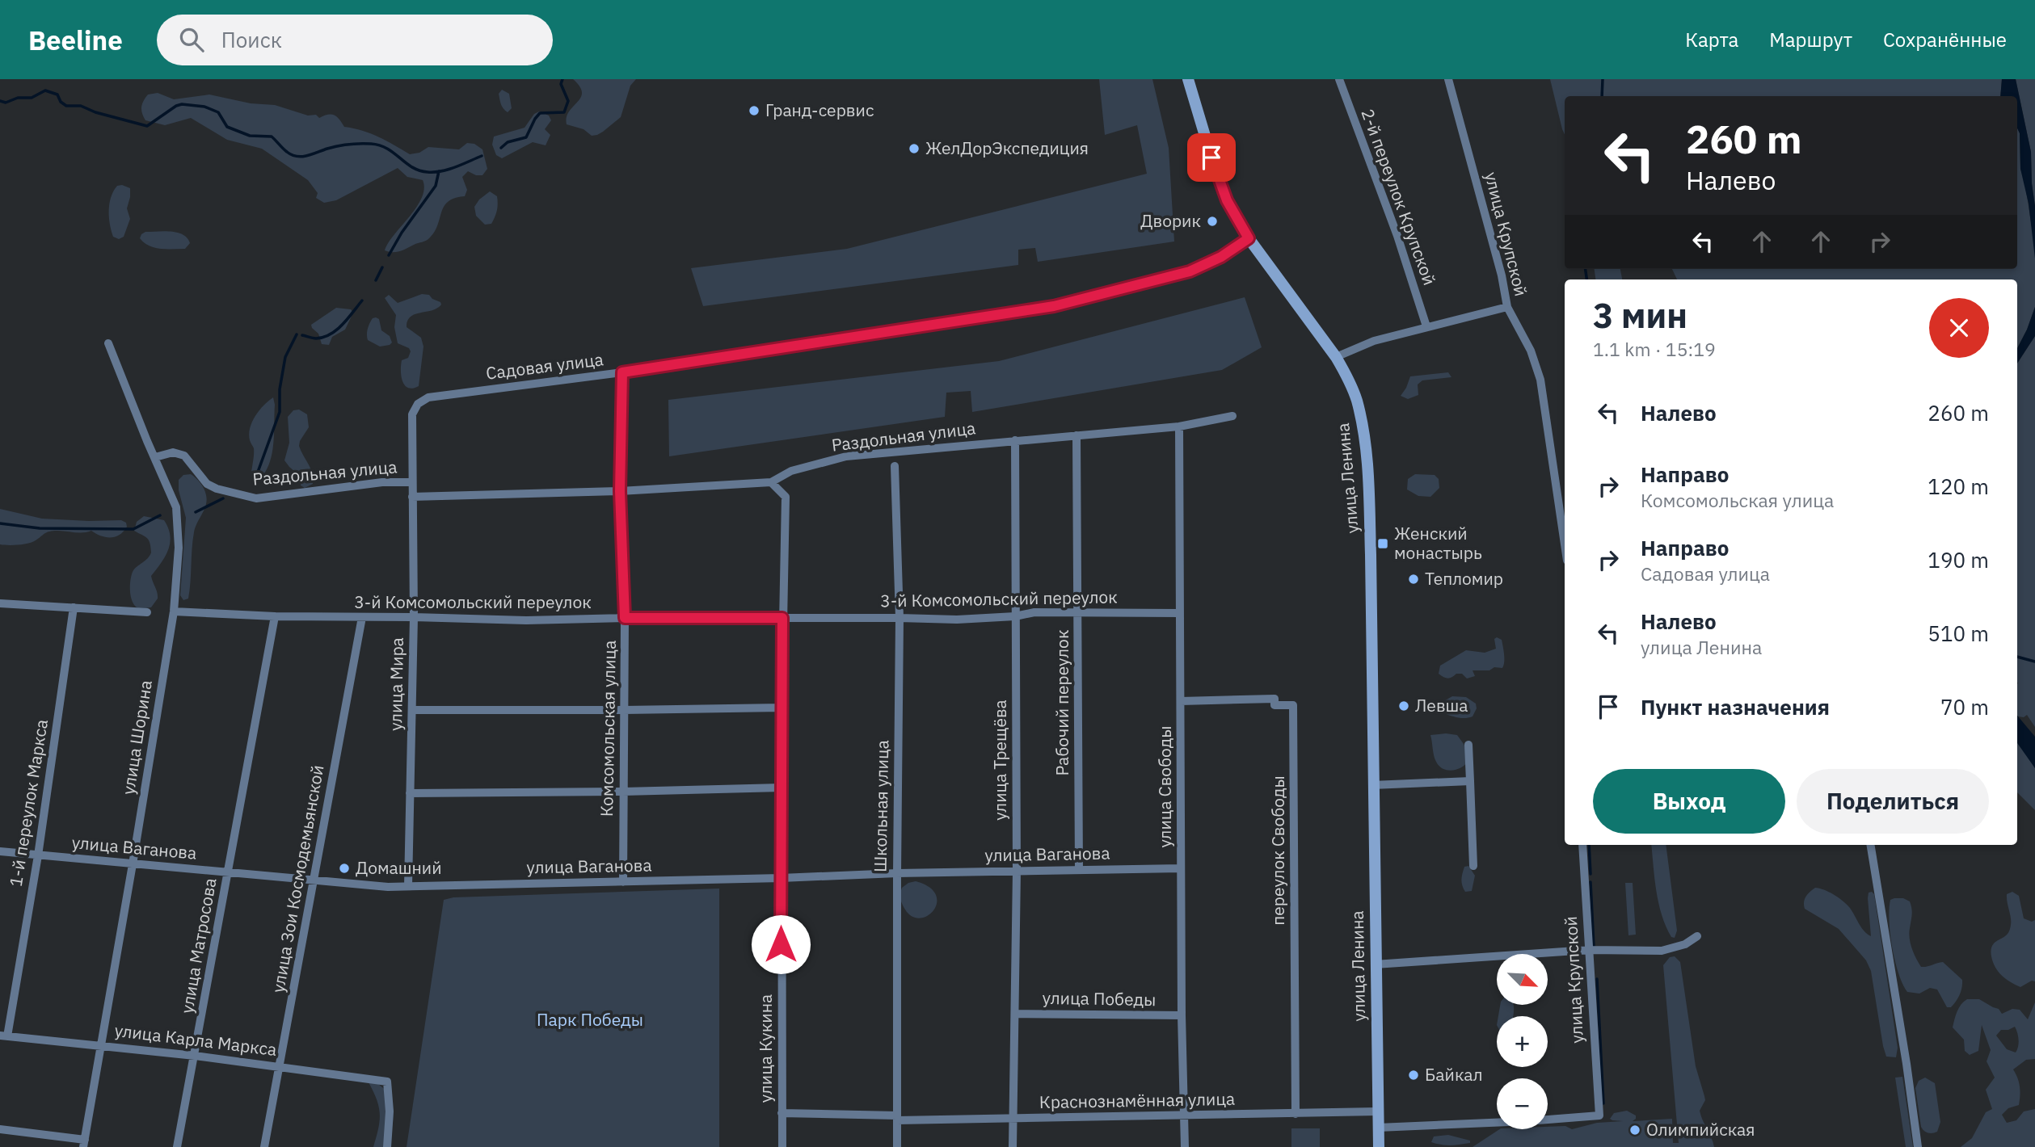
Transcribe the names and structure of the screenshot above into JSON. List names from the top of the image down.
{
  "streets": {
    "street": [
      "2-й переулок Крупской",
      "улица Крупской",
      "Садовая улица",
      "Раздольная улица",
      "улица Ленина",
      "3-й Комсомольский переулок",
      "улица Мира",
      "Рабочий переулок",
      "Комсомольская улица",
      "улица Шорина",
      "улица Трещёва",
      "улица Свободы",
      "1-й переулок Маркса",
      "Школьная улица",
      "улица Ваганова",
      "переулок Свободы",
      "улица Зои Космодемьянской",
      "улица Матросова",
      "улица Победы",
      "улица Карла Маркса",
      "улица Кукина",
      "Краснознамённая улица"
    ]
  },
  "crossings": [
    ["улица Крупской", "улица Ленина"],
    ["Садовая улица", "улица Ленина"],
    ["Садовая улица", "улица Мира"],
    ["Садовая улица", "Комсомольская улица"],
    ["Раздольная улица", "улица Мира"],
    ["Раздольная улица", "Рабочий переулок"],
    ["Раздольная улица", "Комсомольская улица"],
    ["Раздольная улица", "улица Шорина"],
    ["Раздольная улица", "улица Трещёва"],
    ["Раздольная улица", "улица Свободы"],
    ["Раздольная улица", "улица Кукина"],
    ["улица Ленина", "Краснознамённая улица"],
    ["3-й Комсомольский переулок", "улица Мира"],
    ["3-й Комсомольский переулок", "Рабочий переулок"],
    ["3-й Комсомольский переулок", "Комсомольская улица"],
    ["3-й Комсомольский переулок", "улица Шорина"],
    ["3-й Комсомольский переулок", "улица Трещёва"],
    ["3-й Комсомольский переулок", "улица Свободы"],
    ["3-й Комсомольский переулок", "Школьная улица"],
    ["3-й Комсомольский переулок", "улица Зои Космодемьянской"],
    ["3-й Комсомольский переулок", "улица Матросова"],
    ["3-й Комсомольский переулок", "улица Кукина"],
    ["улица Мира", "улица Ваганова"],
    ["Рабочий переулок", "улица Ваганова"],
    ["Комсомольская улица", "улица Ваганова"],
    ["улица Шорина", "улица Ваганова"],
    ["улица Шорина", "улица Карла Маркса"],
    ["улица Трещёва", "улица Ваганова"],
    ["улица Трещёва", "улица Победы"],
    ["улица Трещёва", "Краснознамённая улица"],
    ["улица Свободы", "улица Ваганова"],
    ["улица Свободы", "переулок Свободы"],
    ["улица Свободы", "улица Победы"],
    ["улица Свободы", "Краснознамённая улица"],
    ["1-й переулок Маркса", "улица Ваганова"],
    ["1-й переулок Маркса", "улица Карла Маркса"],
    ["Школьная улица", "улица Ваганова"],
    ["Школьная улица", "Краснознамённая улица"],
    ["улица Ваганова", "улица Зои Космодемьянской"],
    ["улица Ваганова", "улица Матросова"],
    ["улица Ваганова", "улица Кукина"],
    ["переулок Свободы", "Краснознамённая улица"],
    ["улица Зои Космодемьянской", "улица Карла Маркса"],
    ["улица Матросова", "улица Карла Маркса"],
    ["улица Кукина", "Краснознамённая улица"]
  ],
  "parks": ["Парк Победы"],
  "places": {
    "other": [
      "Гранд-сервис",
      "ЖелДорЭкспедиция",
      "Дворик",
      "Тепломир",
      "Левша",
      "Домашний",
      "Байкал",
      "Олимпийская"
    ],
    "transit": ["Женский монастырь"]
  },
  "north": "bottom right",
  "page": {
    "header": "Beeline",
    "search": "Поиск",
    "nav": ["Карта", "Маршрут", "Сохранённые"],
    "turn": ["260 m", "Налево"],
    "heading": ["3 мин", "1.1 km · 15:19"],
    "list": [
      {
        "name": "Налево",
        "value": "260 m"
      },
      {
        "name": "Направо",
        "note": "Комсомольская улица",
        "value": "120 m"
      },
      {
        "name": "Направо",
        "note": "Садовая улица",
        "value": "190 m"
      },
      {
        "name": "Налево",
        "note": "улица Ленина",
        "value": "510 m"
      },
      {
        "name": "Пункт назначения",
        "value": "70 m"
      }
    ],
    "buttons": ["Выход", "Поделиться"],
    "map_buttons": ["+", "−"]
  }
}
